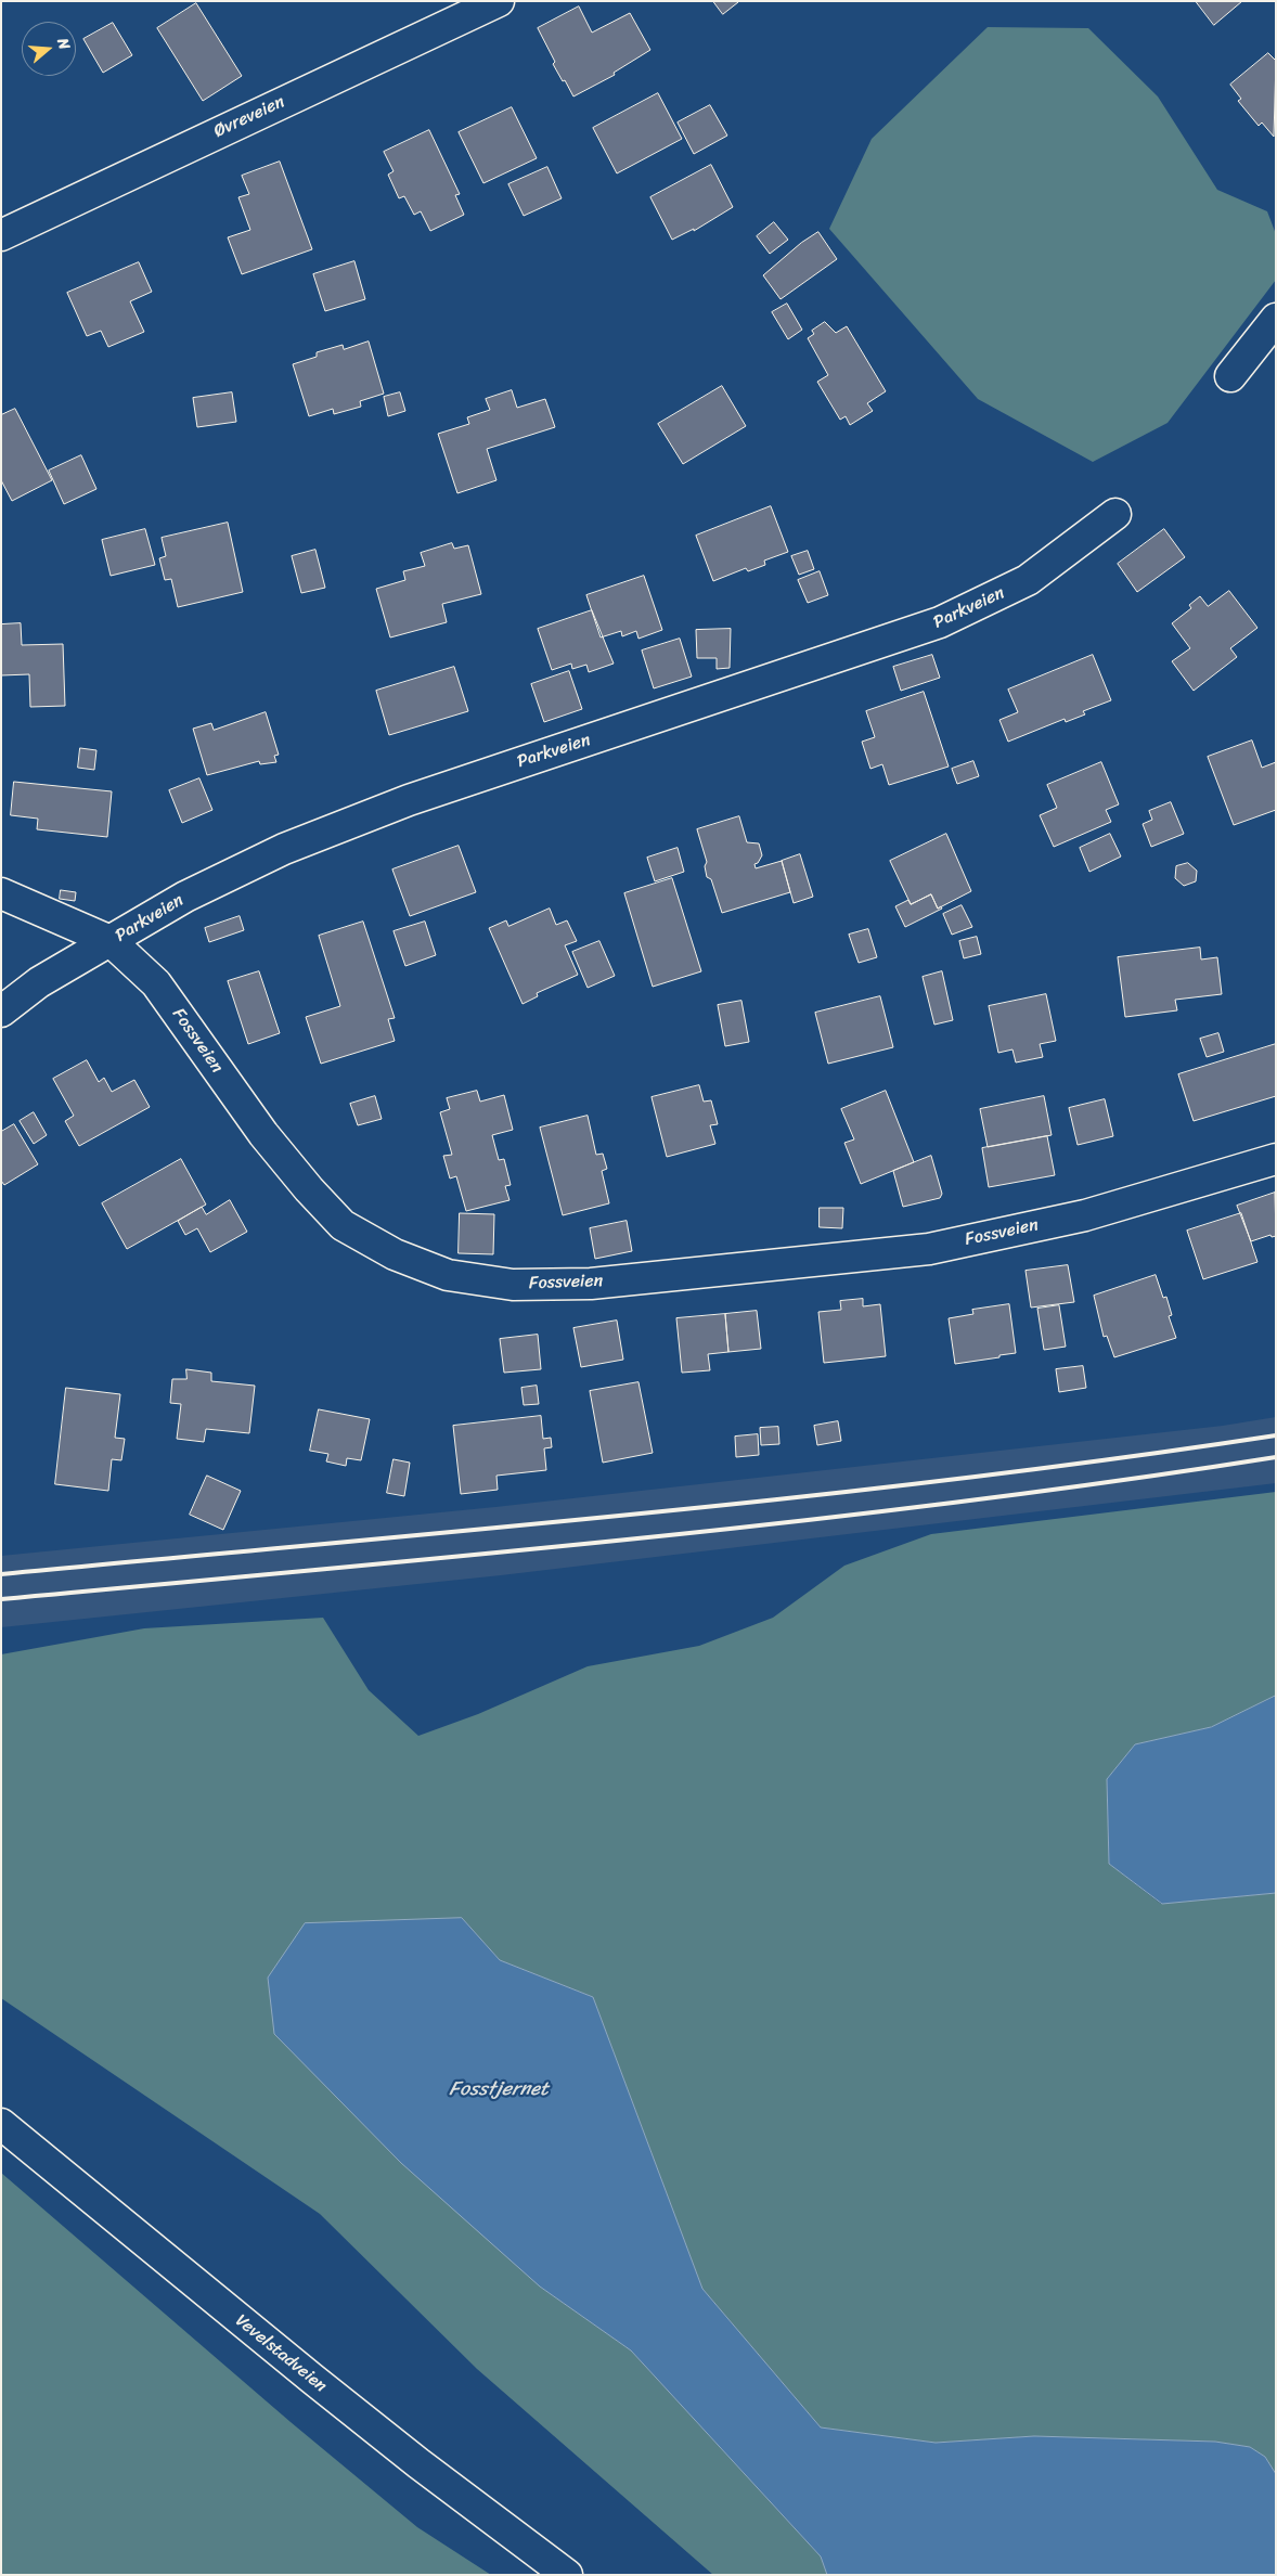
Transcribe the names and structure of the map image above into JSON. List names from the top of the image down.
{
  "streets": {
    "street": [
      "Øvreveien",
      "Parkveien",
      "Fossveien",
      "Vevelstadveien"
    ]
  },
  "crossings": [
    ["Parkveien", "Fossveien"]
  ],
  "water": ["Fosstjernet"],
  "north": "right"
}
